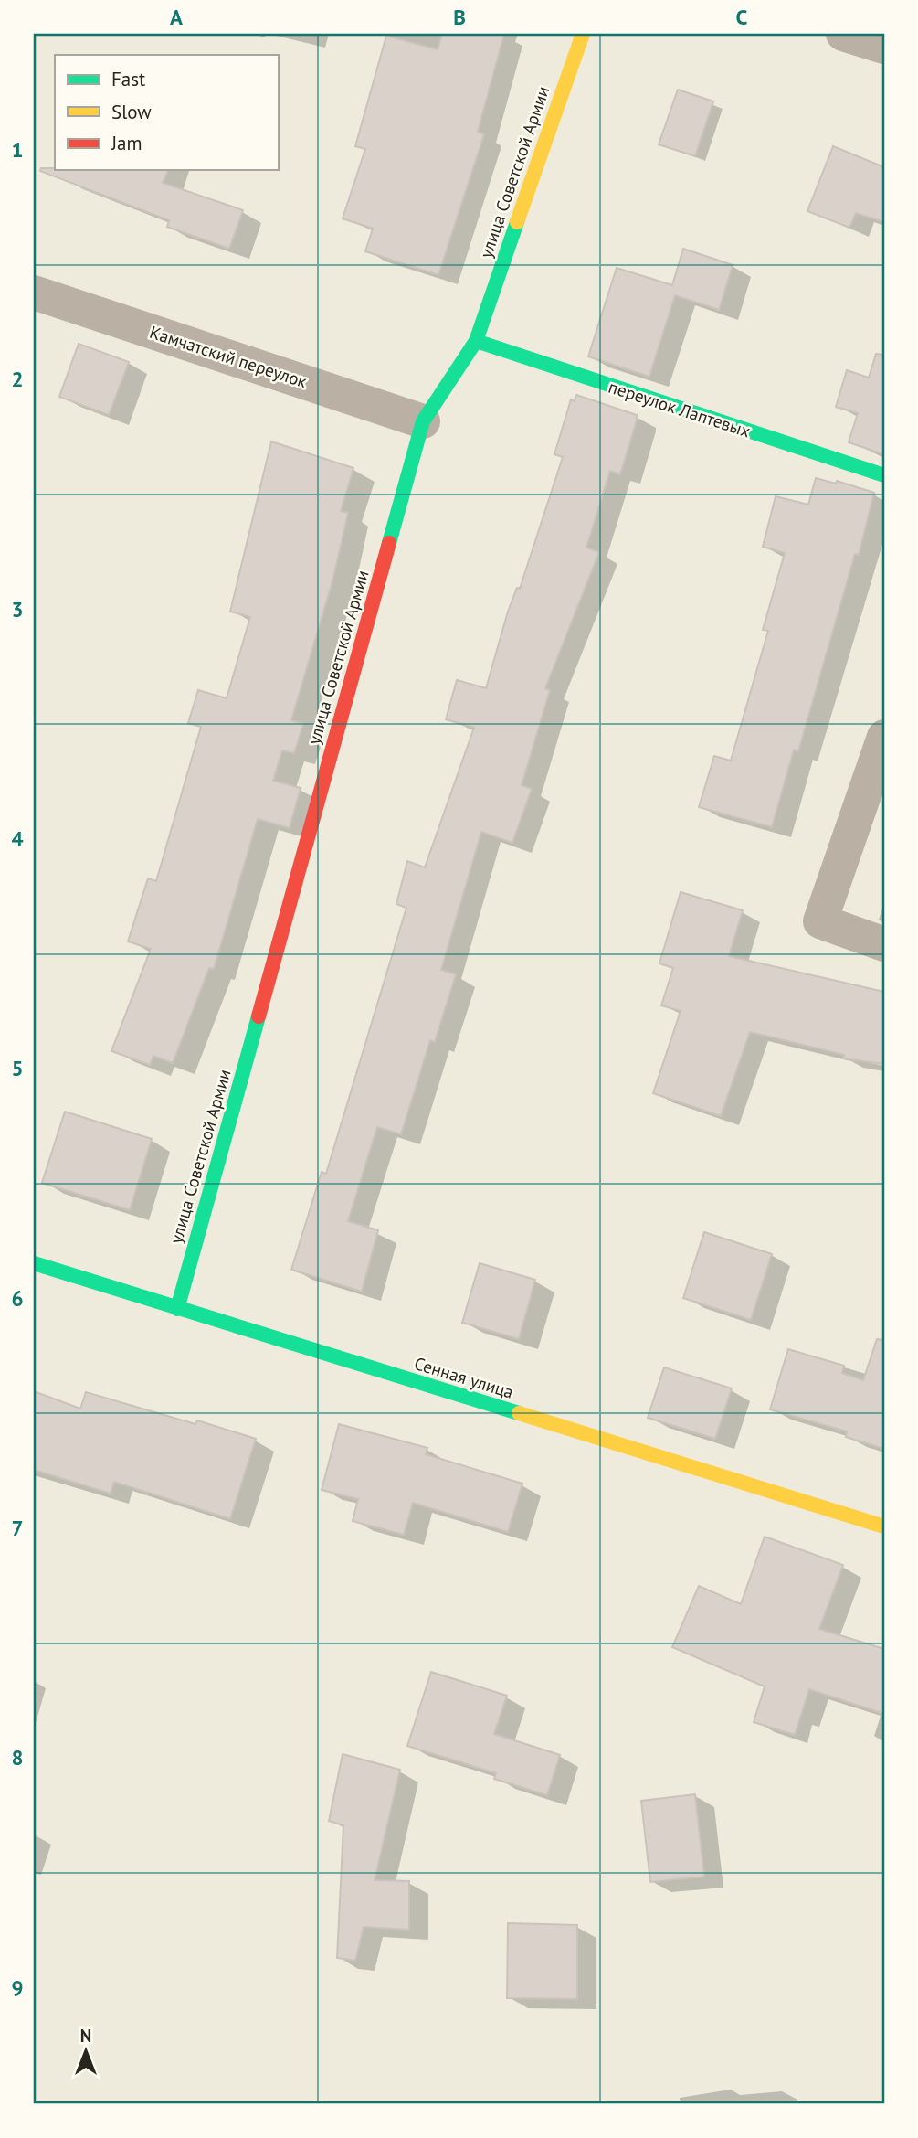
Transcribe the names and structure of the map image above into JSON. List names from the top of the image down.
{
  "streets": {
    "street": [
      "улица Советской Армии",
      "Камчатский переулок",
      "переулок Лаптевых",
      "Сенная улица"
    ]
  },
  "crossings": [
    ["улица Советской Армии", "Камчатский переулок"],
    ["улица Советской Армии", "переулок Лаптевых"],
    ["улица Советской Армии", "Сенная улица"]
  ],
  "legend": ["Fast", "Slow", "Jam"],
  "north": "top",
  "grid": {
    "columns": ["A", "B", "C"],
    "rows": [
      "1",
      "2",
      "3",
      "4",
      "5",
      "6",
      "7",
      "8",
      "9"
    ]
  }
}
